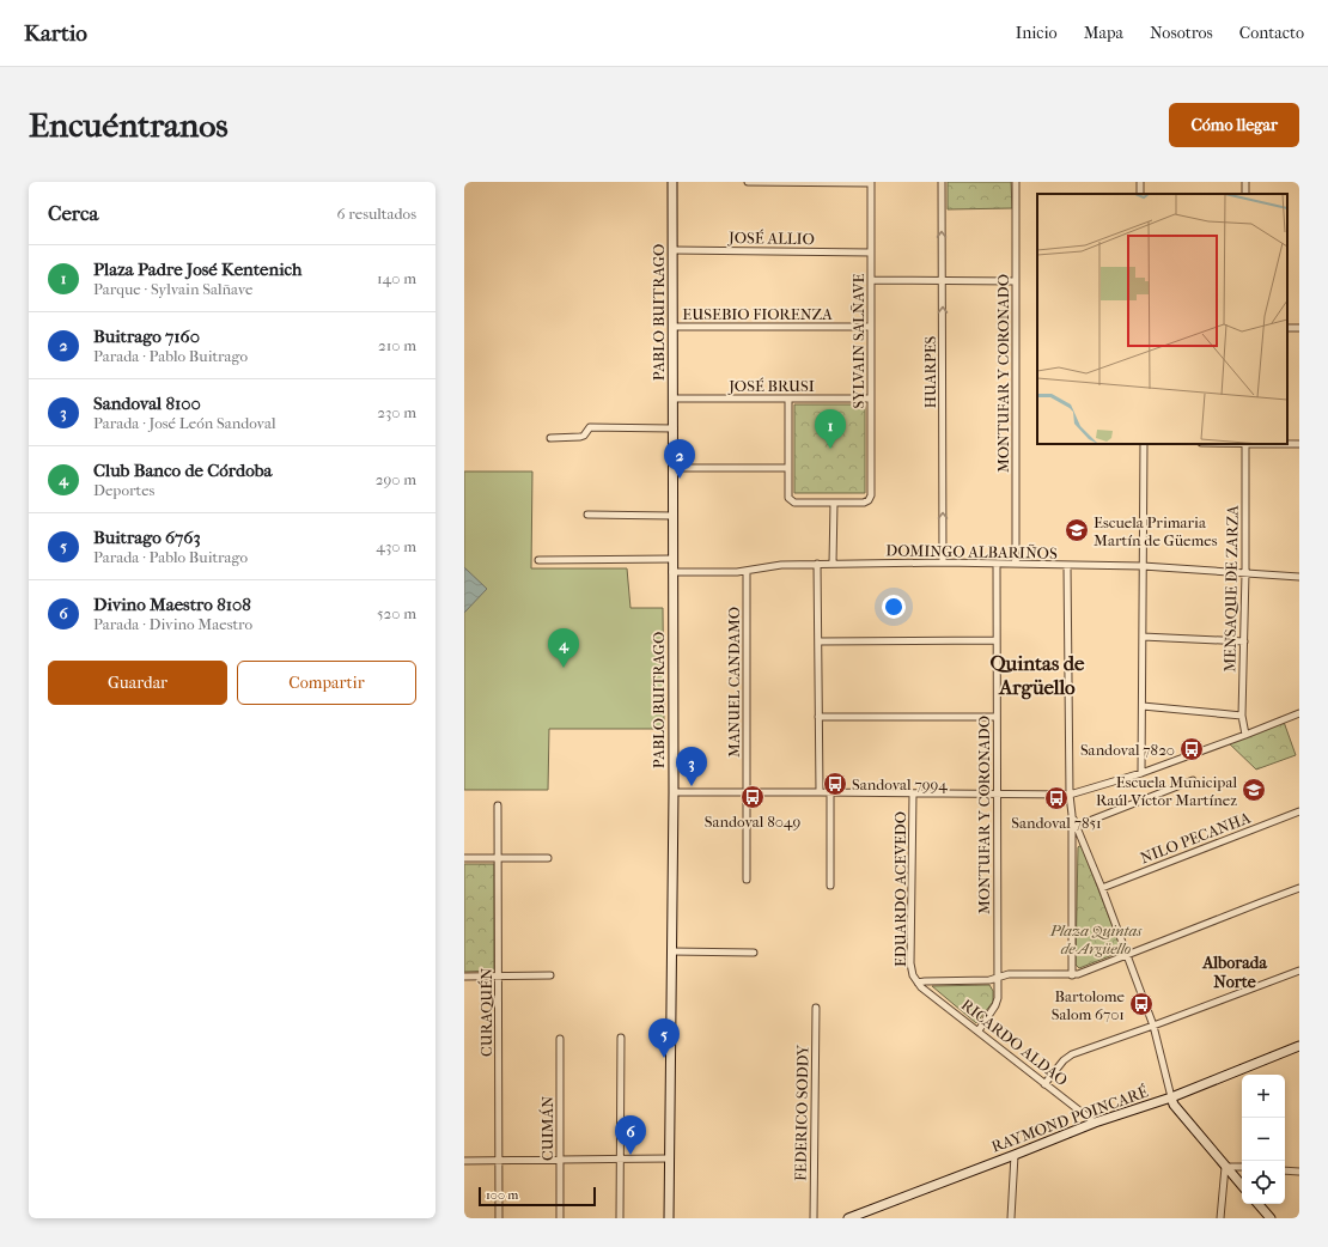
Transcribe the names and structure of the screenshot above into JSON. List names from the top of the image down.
{
  "streets": {
    "main road": ["PABLO BUITRAGO", "RAYMOND POINCARÉ"],
    "street": [
      "JOSÉ ALLIO",
      "EUSEBIO FIORENZA",
      "SYLVAIN SALÑAVE",
      "HUARPES",
      "MONTUFAR Y CORONADO",
      "JOSÉ BRUSI",
      "DOMINGO ALBARIÑOS",
      "MENSAQUE DE ZARZA",
      "MANUEL CANDAMO",
      "NILO PECANHA",
      "EDUARDO ACEVEDO",
      "CURAQUÉN",
      "RICARDO ALDAO",
      "FEDERICO SODDY",
      "CUIMÁN"
    ]
  },
  "crossings": [
    ["JOSÉ ALLIO", "PABLO BUITRAGO"],
    ["JOSÉ ALLIO", "SYLVAIN SALÑAVE"],
    ["PABLO BUITRAGO", "EUSEBIO FIORENZA"],
    ["PABLO BUITRAGO", "JOSÉ BRUSI"],
    ["PABLO BUITRAGO", "DOMINGO ALBARIÑOS"],
    ["EUSEBIO FIORENZA", "SYLVAIN SALÑAVE"],
    ["SYLVAIN SALÑAVE", "JOSÉ BRUSI"],
    ["HUARPES", "DOMINGO ALBARIÑOS"],
    ["MONTUFAR Y CORONADO", "DOMINGO ALBARIÑOS"],
    ["MONTUFAR Y CORONADO", "RICARDO ALDAO"],
    ["DOMINGO ALBARIÑOS", "MENSAQUE DE ZARZA"],
    ["DOMINGO ALBARIÑOS", "MANUEL CANDAMO"],
    ["EDUARDO ACEVEDO", "RICARDO ALDAO"],
    ["RICARDO ALDAO", "RAYMOND POINCARÉ"]
  ],
  "one_way": ["HUARPES"],
  "districts": ["Quintas de Argüello", "Alborada Norte"],
  "parks": ["Plaza Quintas de Argüello"],
  "places": {
    "school or university": ["Escuela Primaria Martín de Güemes", "Escuela Municipal Raúl Víctor Martínez"],
    "bus stop": [
      "Sandoval 7820",
      "Sandoval 7994",
      "Sandoval 8049",
      "Sandoval 7851",
      "Bartolome Salom 6701"
    ]
  },
  "scale_bar": "100 m",
  "page": {
    "header": "Kartio",
    "nav": [
      "Inicio",
      "Mapa",
      "Nosotros",
      "Contacto"
    ],
    "buttons": [
      "Cómo llegar",
      ["Guardar", "Compartir"]
    ],
    "title": "Encuéntranos",
    "heading": ["Cerca", "6 resultados"],
    "list": [
      {
        "mark": "1",
        "name": "Plaza Padre José Kentenich",
        "note": "Parque · Sylvain Salñave",
        "value": "140 m"
      },
      {
        "mark": "2",
        "name": "Buitrago 7160",
        "note": "Parada · Pablo Buitrago",
        "value": "210 m"
      },
      {
        "mark": "3",
        "name": "Sandoval 8100",
        "note": "Parada · José León Sandoval",
        "value": "230 m"
      },
      {
        "mark": "4",
        "name": "Club Banco de Córdoba",
        "note": "Deportes",
        "value": "290 m"
      },
      {
        "mark": "5",
        "name": "Buitrago 6763",
        "note": "Parada · Pablo Buitrago",
        "value": "430 m"
      },
      {
        "mark": "6",
        "name": "Divino Maestro 8108",
        "note": "Parada · Divino Maestro",
        "value": "520 m"
      }
    ],
    "pins": [
      "1",
      "2",
      "4",
      "3",
      "5",
      "6"
    ],
    "map_buttons": ["+", "−"],
    "scale": "100 m"
  }
}
